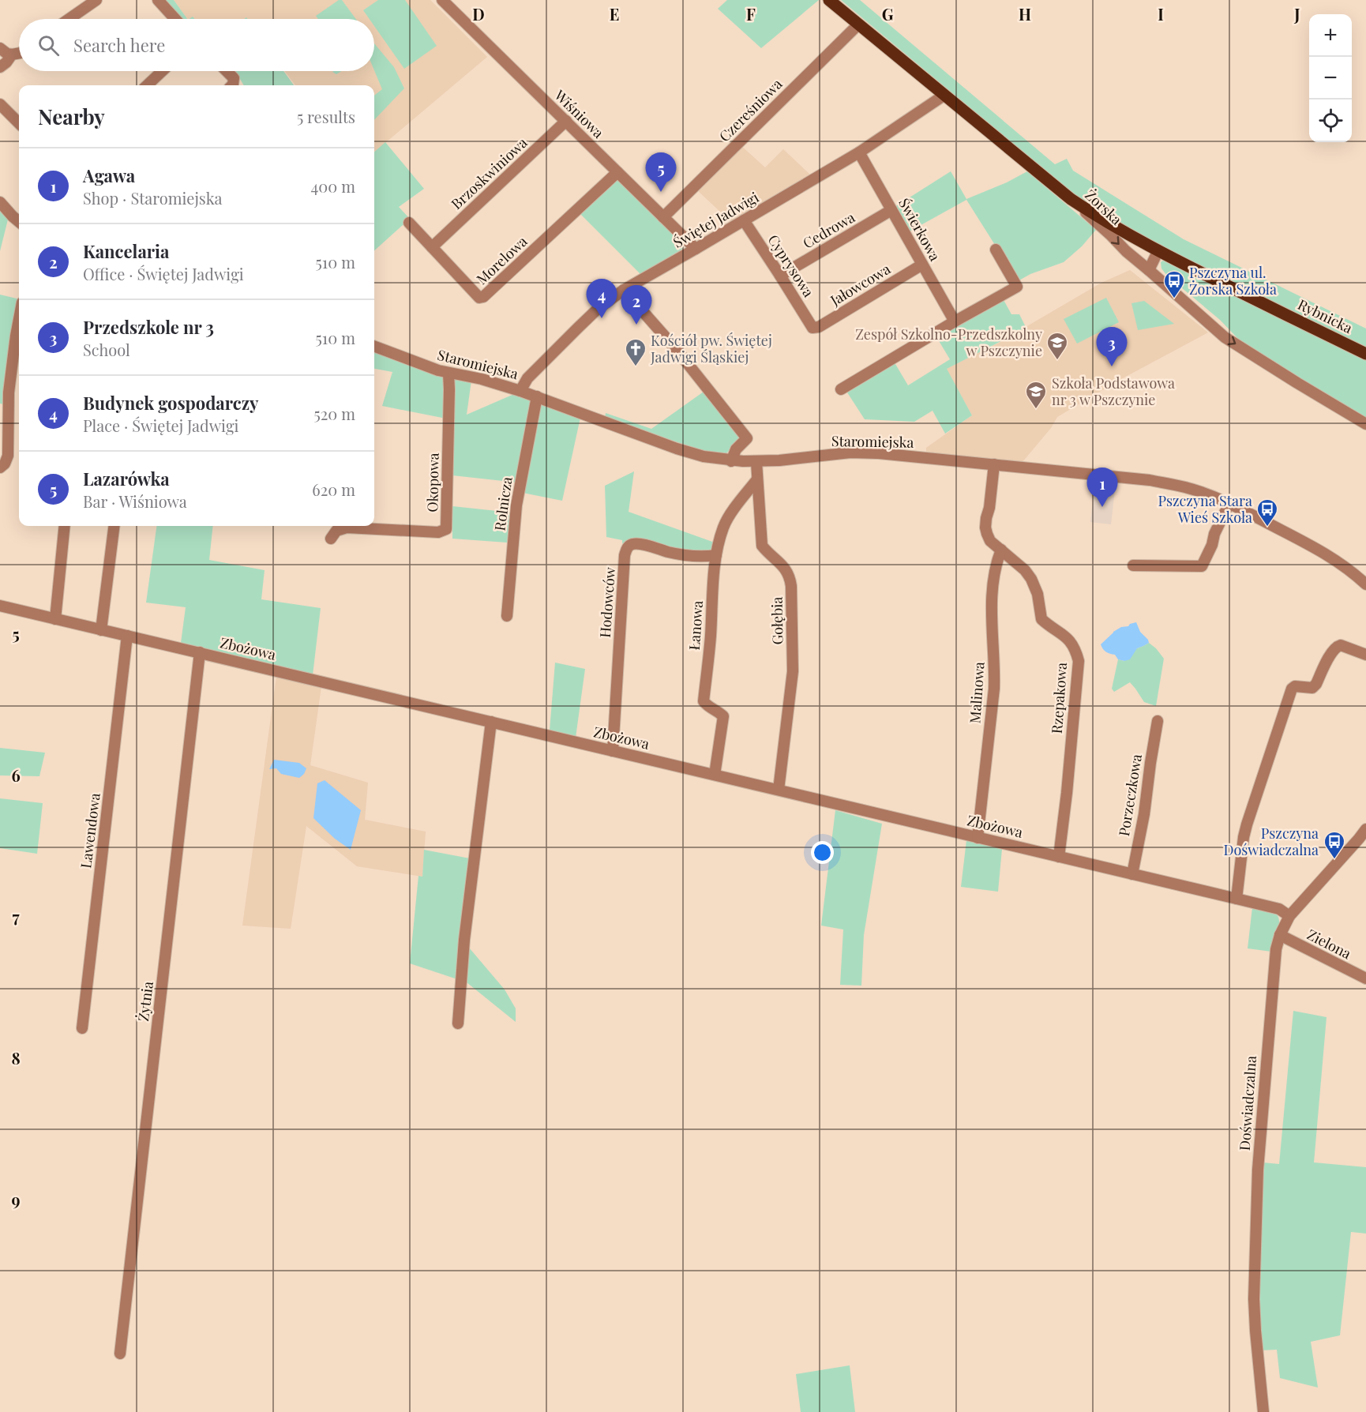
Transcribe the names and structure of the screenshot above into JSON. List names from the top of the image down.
{
  "streets": {
    "main road": ["Żorska", "Rybnicka"],
    "street": [
      "Czereśniowa",
      "Wiśniowa",
      "Brzoskwiniowa",
      "Świętej Jadwigi",
      "Świerkowa",
      "Cedrowa",
      "Morelowa",
      "Cyprysowa",
      "Jałowcowa",
      "Staromiejska",
      "Okopowa",
      "Rolnicza",
      "Hodowców",
      "Gołębia",
      "Łanowa",
      "Zbożowa",
      "Malinowa",
      "Rzepakowa",
      "Porzeczkowa",
      "Lawendowa",
      "Zielona",
      "Żytnia",
      "Doświadczalna"
    ]
  },
  "crossings": [
    ["Czereśniowa", "Wiśniowa"],
    ["Czereśniowa", "Żorska"],
    ["Wiśniowa", "Brzoskwiniowa"],
    ["Wiśniowa", "Świętej Jadwigi"],
    ["Wiśniowa", "Morelowa"],
    ["Brzoskwiniowa", "Morelowa"],
    ["Żorska", "Świętej Jadwigi"],
    ["Żorska", "Rybnicka"],
    ["Świętej Jadwigi", "Świerkowa"],
    ["Świętej Jadwigi", "Cyprysowa"],
    ["Świętej Jadwigi", "Staromiejska"],
    ["Świerkowa", "Cedrowa"],
    ["Świerkowa", "Jałowcowa"],
    ["Cedrowa", "Cyprysowa"],
    ["Cyprysowa", "Jałowcowa"],
    ["Staromiejska", "Okopowa"],
    ["Staromiejska", "Rolnicza"],
    ["Staromiejska", "Gołębia"],
    ["Staromiejska", "Rzepakowa"],
    ["Hodowców", "Łanowa"],
    ["Hodowców", "Zbożowa"],
    ["Gołębia", "Łanowa"],
    ["Gołębia", "Zbożowa"],
    ["Łanowa", "Zbożowa"],
    ["Zbożowa", "Malinowa"],
    ["Zbożowa", "Rzepakowa"],
    ["Zbożowa", "Porzeczkowa"],
    ["Zbożowa", "Lawendowa"],
    ["Zbożowa", "Żytnia"],
    ["Zbożowa", "Doświadczalna"],
    ["Malinowa", "Rzepakowa"],
    ["Zielona", "Doświadczalna"]
  ],
  "one_way": ["Żorska"],
  "places": {
    "bus stop": ["Pszczyna ul. Żorska Szkoła", "Pszczyna Stara Wieś Szkoła", "Pszczyna Doświadczalna"],
    "school or university": ["Zespół Szkolno-Przedszkolny w Pszczynie", "Szkoła Podstawowa nr 3 w Pszczynie"],
    "church": ["Kościół pw. Świętej Jadwigi Śląskiej"]
  },
  "page": {
    "map_buttons": ["+", "−"],
    "search": "Search here",
    "heading": ["Nearby", "5 results"],
    "list": [
      {
        "mark": "1",
        "name": "Agawa",
        "note": "Shop · Staromiejska",
        "value": "400 m"
      },
      {
        "mark": "2",
        "name": "Kancelaria",
        "note": "Office · Świętej Jadwigi",
        "value": "510 m"
      },
      {
        "mark": "3",
        "name": "Przedszkole nr 3",
        "note": "School",
        "value": "510 m"
      },
      {
        "mark": "4",
        "name": "Budynek gospodarczy",
        "note": "Place · Świętej Jadwigi",
        "value": "520 m"
      },
      {
        "mark": "5",
        "name": "Lazarówka",
        "note": "Bar · Wiśniowa",
        "value": "620 m"
      }
    ],
    "pins": [
      "5",
      "4",
      "2",
      "3",
      "1"
    ]
  },
  "grid": {
    "columns": [
      "D",
      "E",
      "F",
      "G",
      "H",
      "I",
      "J"
    ],
    "rows": [
      "5",
      "6",
      "7",
      "8",
      "9"
    ]
  }
}
